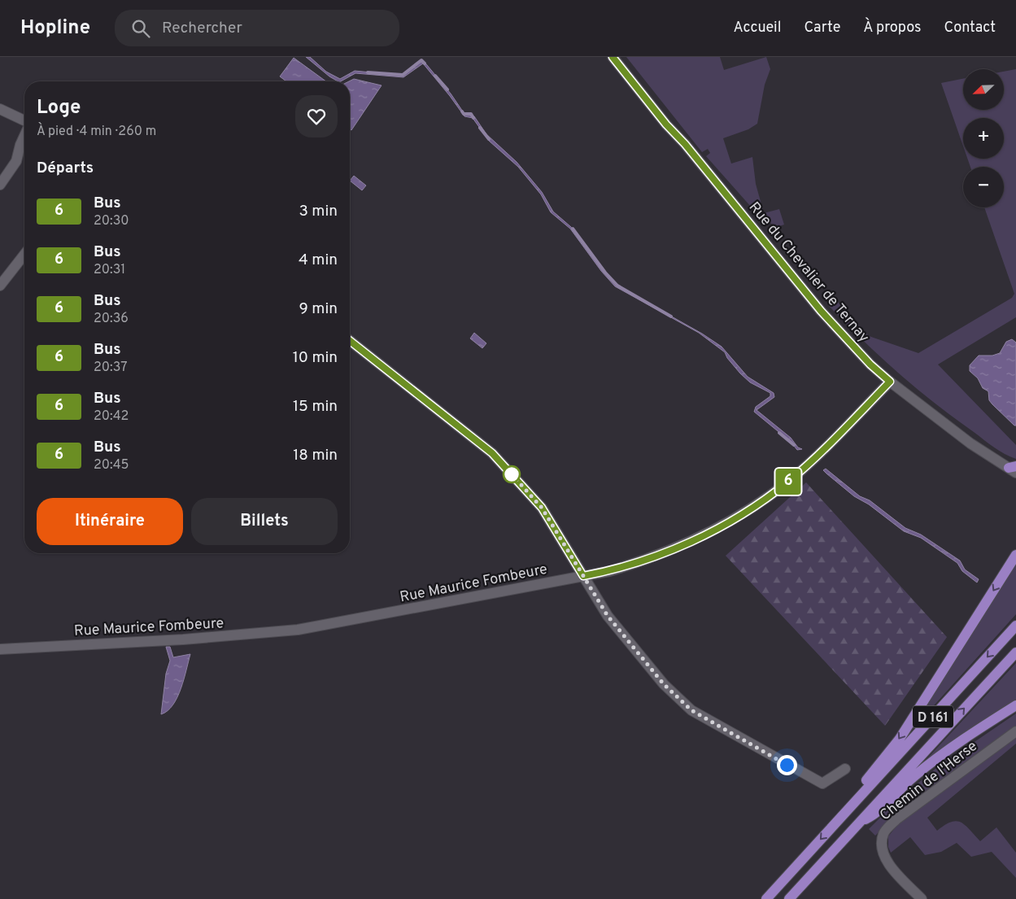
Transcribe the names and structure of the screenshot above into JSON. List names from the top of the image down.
{
  "streets": {
    "main road": ["D 161"],
    "street": ["Rue du Chevalier de Ternay", "Rue Maurice Fombeure", "Chemin de l'Herse"]
  },
  "crossings": [
    ["Rue du Chevalier de Ternay", "Rue Maurice Fombeure"]
  ],
  "lines": ["bus line 6"],
  "north": "bottom left",
  "page": {
    "header": "Hopline",
    "search": "Rechercher",
    "nav": [
      "Accueil",
      "Carte",
      "À propos",
      "Contact"
    ],
    "on_map": "6",
    "map_buttons": ["+", "−"],
    "heading": [
      ["Loge", "À pied · 4 min · 260 m"],
      "Départs"
    ],
    "list": [
      {
        "mark": "6",
        "name": "Bus",
        "note": "20:30",
        "value": "3 min"
      },
      {
        "mark": "6",
        "name": "Bus",
        "note": "20:31",
        "value": "4 min"
      },
      {
        "mark": "6",
        "name": "Bus",
        "note": "20:36",
        "value": "9 min"
      },
      {
        "mark": "6",
        "name": "Bus",
        "note": "20:37",
        "value": "10 min"
      },
      {
        "mark": "6",
        "name": "Bus",
        "note": "20:42",
        "value": "15 min"
      },
      {
        "mark": "6",
        "name": "Bus",
        "note": "20:45",
        "value": "18 min"
      }
    ],
    "buttons": ["Itinéraire", "Billets"]
  }
}
